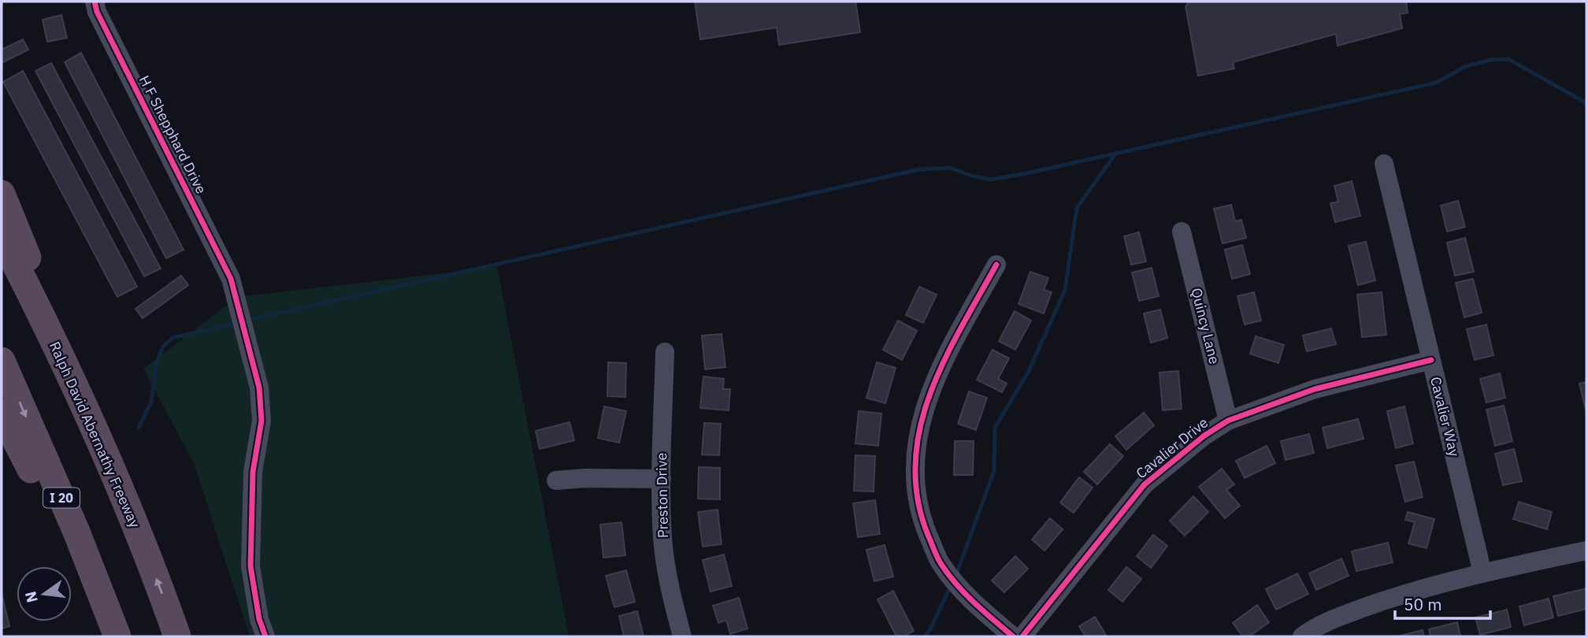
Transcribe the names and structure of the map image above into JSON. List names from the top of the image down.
{
  "streets": {
    "highway": ["Ralph David Abernathy Freeway", "I 20"],
    "street": [
      "H F Shepphard Drive",
      "Quincy Lane",
      "Cavalier Way",
      "Cavalier Drive",
      "Preston Drive"
    ]
  },
  "crossings": [
    ["Quincy Lane", "Cavalier Drive"],
    ["Cavalier Way", "Cavalier Drive"]
  ],
  "scale_bar": "50 m",
  "north": "left"
}
